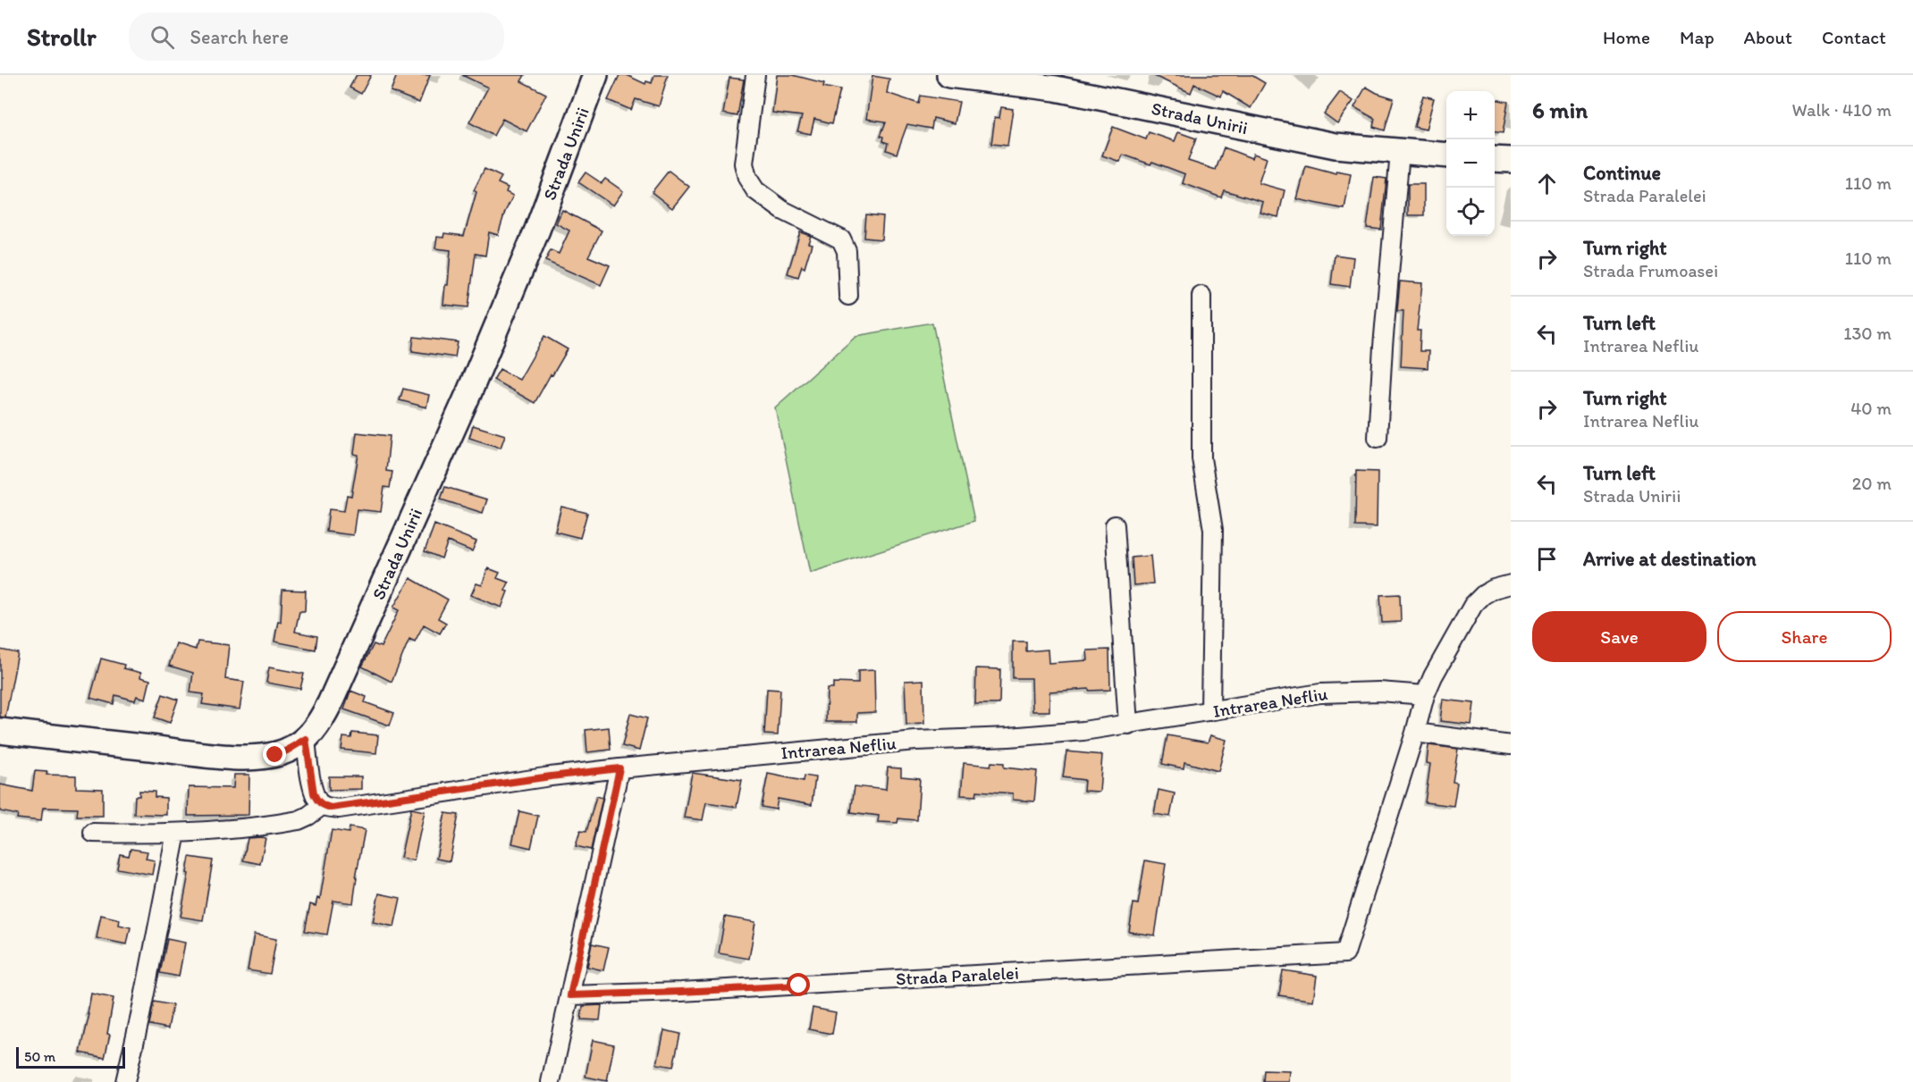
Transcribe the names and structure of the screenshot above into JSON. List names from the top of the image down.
{
  "streets": {
    "main road": ["Strada Unirii"],
    "street": ["Intrarea Nefliu", "Strada Paralelei"]
  },
  "scale_bar": "50 m",
  "page": {
    "header": "Strollr",
    "search": "Search here",
    "nav": [
      "Home",
      "Map",
      "About",
      "Contact"
    ],
    "heading": ["6 min", "Walk · 410 m"],
    "map_buttons": ["+", "−"],
    "list": [
      ["Continue", "Strada Paralelei", "110 m"],
      ["Turn right", "Strada Frumoasei", "110 m"],
      ["Turn left", "Intrarea Nefliu", "130 m"],
      ["Turn right", "Intrarea Nefliu", "40 m"],
      ["Turn left", "Strada Unirii", "20 m"],
      "Arrive at destination"
    ],
    "buttons": ["Save", "Share"],
    "scale": "50 m"
  }
}
